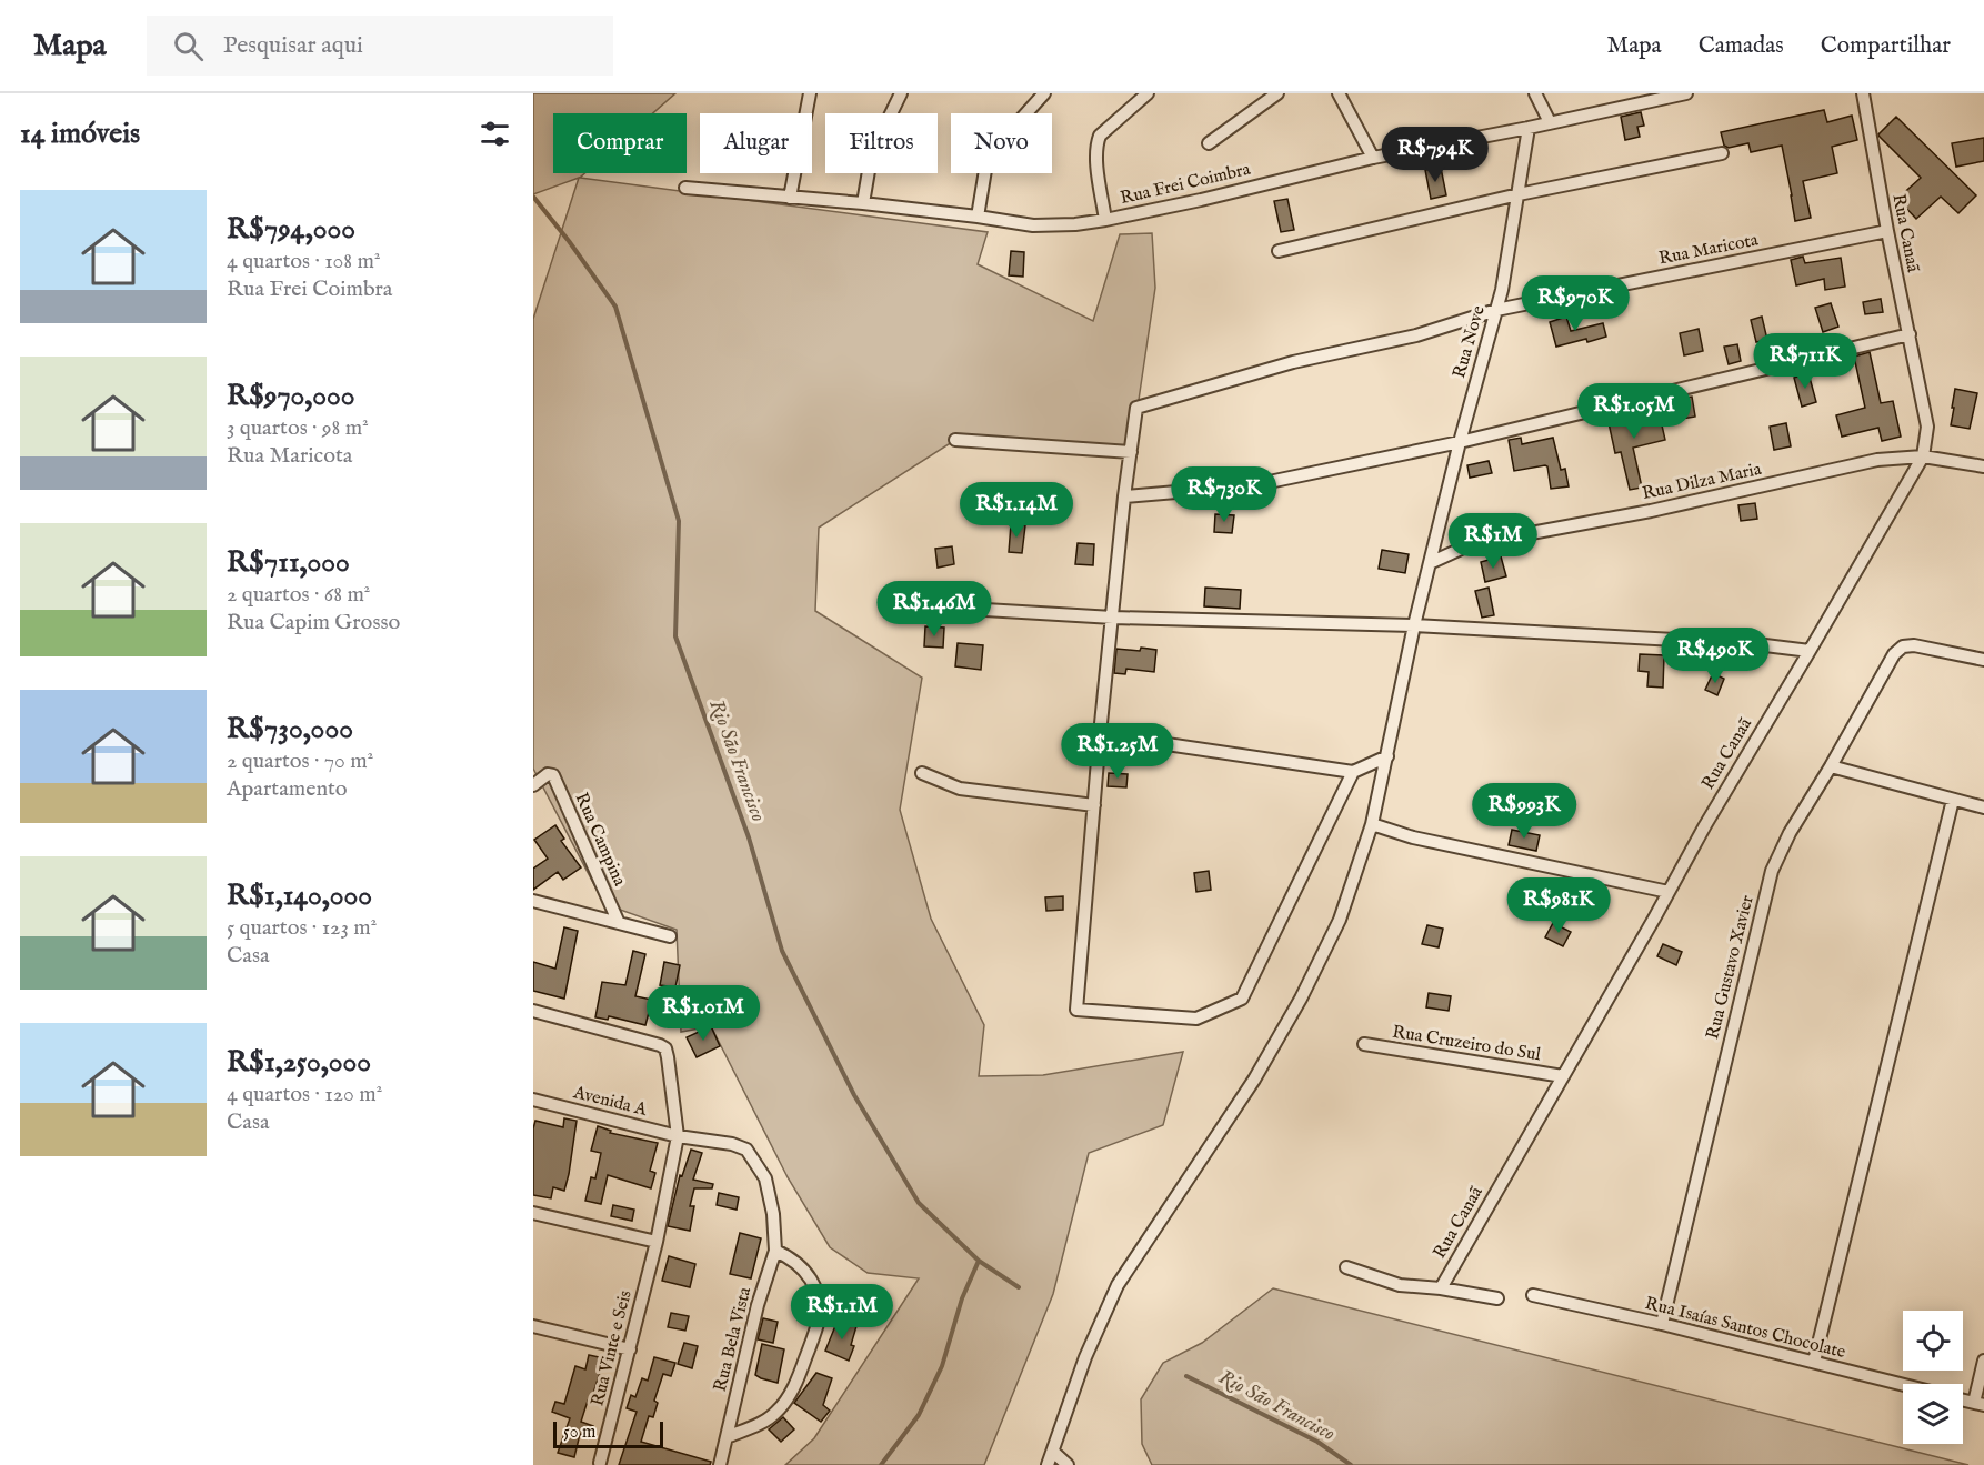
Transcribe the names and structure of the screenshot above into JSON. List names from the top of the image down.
{
  "streets": {
    "street": [
      "Rua Frei Coimbra",
      "Rua Canaã",
      "Rua Maricota",
      "Rua Nove",
      "Rua Dilza Maria",
      "Rua Campina",
      "Rua Gustavo Xavier",
      "Rua Cruzeiro do Sul",
      "Avenida A",
      "Rua Isaías Santos Chocolate",
      "Rua Bela Vista",
      "Rua Vinte e Seis"
    ]
  },
  "crossings": [
    ["Rua Frei Coimbra", "Rua Nove"],
    ["Rua Canaã", "Rua Maricota"],
    ["Rua Canaã", "Rua Dilza Maria"],
    ["Rua Canaã", "Rua Cruzeiro do Sul"],
    ["Rua Maricota", "Rua Nove"],
    ["Rua Nove", "Rua Dilza Maria"],
    ["Rua Gustavo Xavier", "Rua Isaías Santos Chocolate"],
    ["Avenida A", "Rua Bela Vista"],
    ["Avenida A", "Rua Vinte e Seis"],
    ["Rua Bela Vista", "Rua Vinte e Seis"]
  ],
  "water": ["Rio São Francisco"],
  "scale_bar": "50 m",
  "page": {
    "header": "Mapa",
    "search": "Pesquisar aqui",
    "nav": ["Mapa", "Camadas", "Compartilhar"],
    "heading": "14 imóveis",
    "chip": [
      "Comprar",
      "Alugar",
      "Filtros",
      "Novo"
    ],
    "price": [
      "R$794K",
      "R$970K",
      "R$711K",
      "R$1.05M",
      "R$730K",
      "R$1.14M",
      "R$1M",
      "R$1.46M",
      "R$490K",
      "R$1.25M",
      "R$993K",
      "R$981K",
      "R$1.01M",
      "R$1.1M"
    ],
    "list": [
      {
        "name": "R$794,000",
        "note": "4 quartos · 108 m² · Rua Frei Coimbra"
      },
      {
        "name": "R$970,000",
        "note": "3 quartos · 98 m² · Rua Maricota"
      },
      {
        "name": "R$711,000",
        "note": "2 quartos · 68 m² · Rua Capim Grosso"
      },
      {
        "name": "R$730,000",
        "note": "2 quartos · 70 m² · Apartamento"
      },
      {
        "name": "R$1,140,000",
        "note": "5 quartos · 123 m² · Casa"
      },
      {
        "name": "R$1,250,000",
        "note": "4 quartos · 120 m² · Casa"
      }
    ],
    "scale": "50 m"
  }
}
